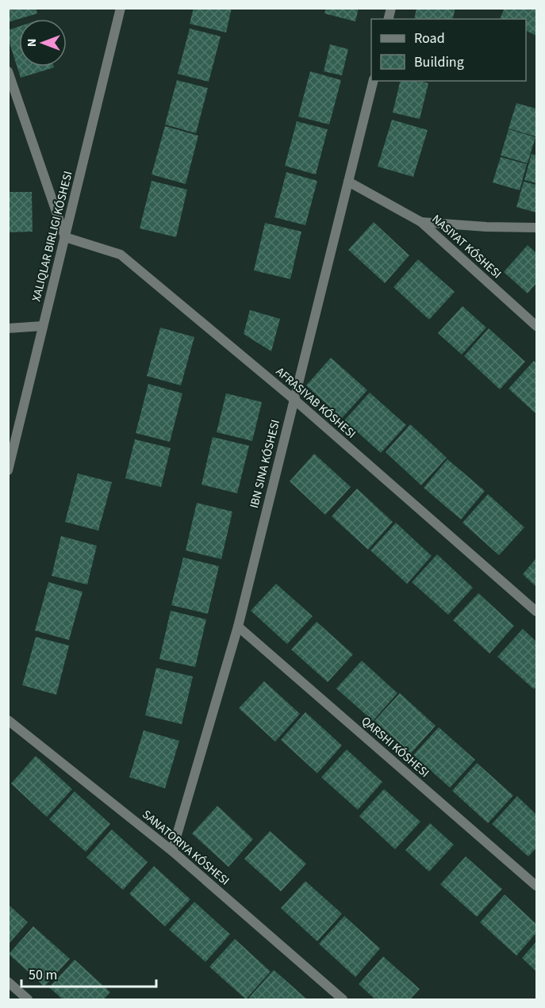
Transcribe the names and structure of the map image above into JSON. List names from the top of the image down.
{
  "streets": {
    "street": [
      "NASIYAT KÓSHESI",
      "AFRASIYAB KÓSHESI",
      "IBN SINA KÓSHESI",
      "SANATORIYA KÓSHESI"
    ]
  },
  "crossings": [
    ["NASIYAT KÓSHESI", "IBN SINA KÓSHESI"],
    ["AFRASIYAB KÓSHESI", "IBN SINA KÓSHESI"],
    ["IBN SINA KÓSHESI", "SANATORIYA KÓSHESI"]
  ],
  "legend": ["Road", "Building"],
  "scale_bar": "50 m",
  "north": "left"
}
